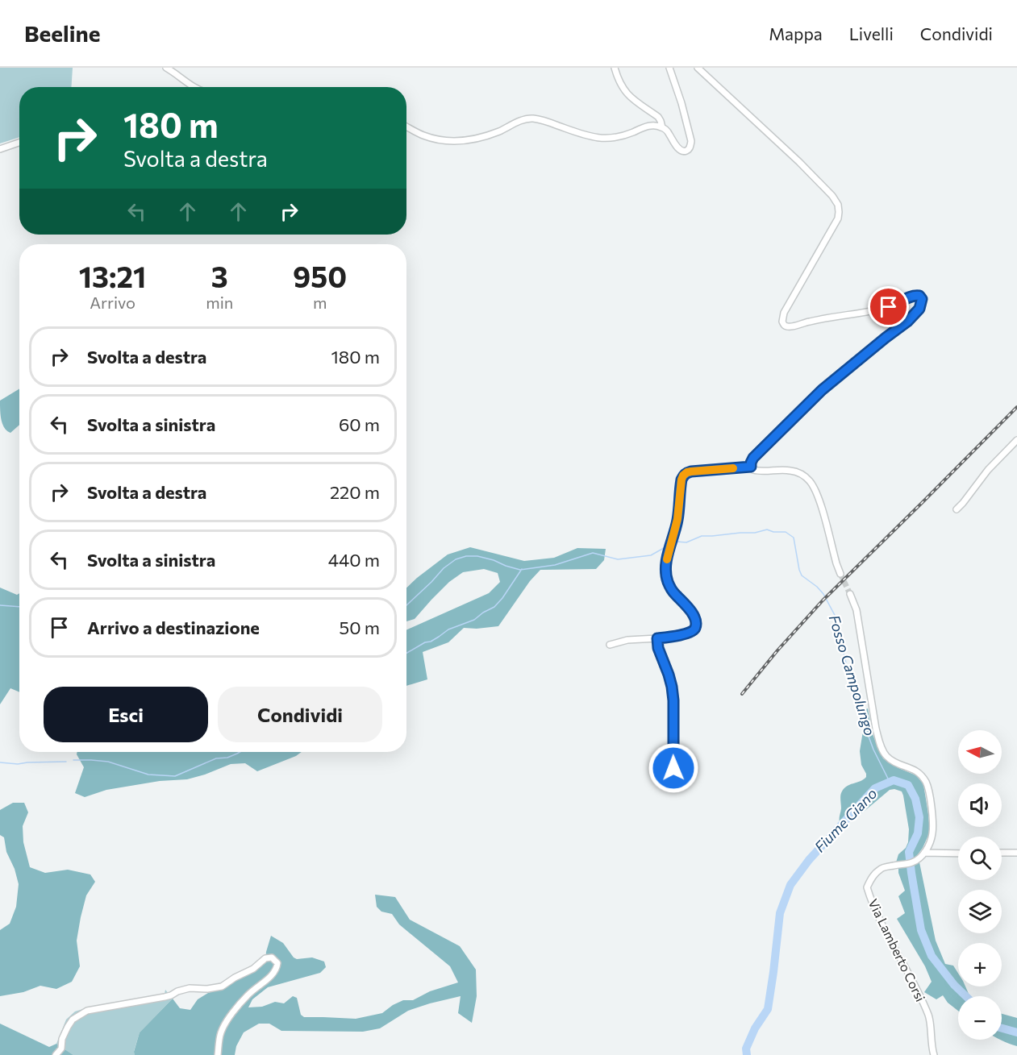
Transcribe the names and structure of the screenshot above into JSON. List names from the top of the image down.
{
  "streets": {
    "street": ["Via Lamberto Corsi"]
  },
  "water": ["Fosso Campolungo", "Fiume Giano"],
  "north": "left",
  "page": {
    "header": "Beeline",
    "nav": ["Mappa", "Livelli", "Condividi"],
    "turn": ["180 m", "Svolta a destra"],
    "eta": [
      "13:21",
      "Arrivo",
      "3",
      "min",
      "950",
      "m"
    ],
    "list": [
      {
        "name": "Svolta a destra",
        "value": "180 m"
      },
      {
        "name": "Svolta a sinistra",
        "value": "60 m"
      },
      {
        "name": "Svolta a destra",
        "value": "220 m"
      },
      {
        "name": "Svolta a sinistra",
        "value": "440 m"
      },
      {
        "name": "Arrivo a destinazione",
        "value": "50 m"
      }
    ],
    "buttons": ["Esci", "Condividi"],
    "map_buttons": ["+", "−"]
  }
}
